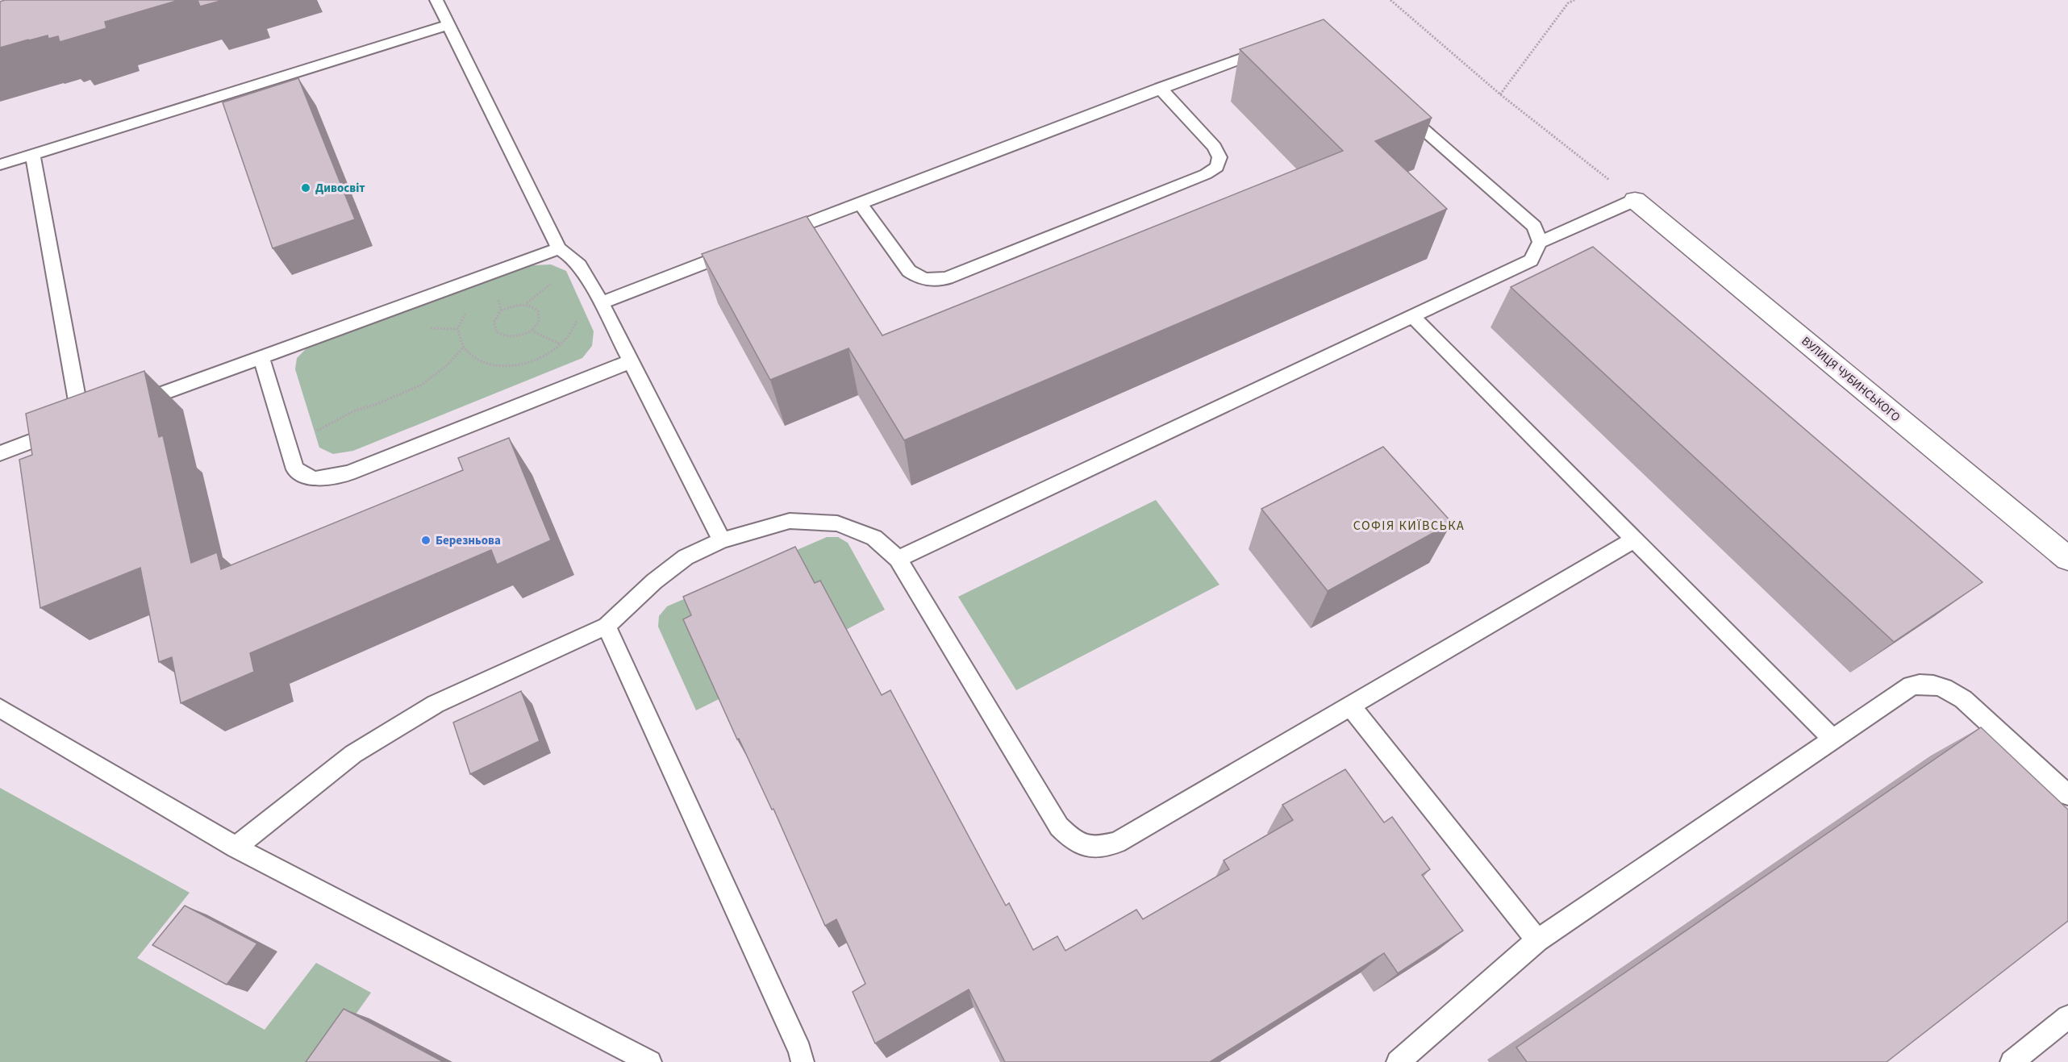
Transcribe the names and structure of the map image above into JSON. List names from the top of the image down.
{
  "streets": {
    "street": ["ВУЛИЦЯ ЧУБИНСЬКОГО"]
  },
  "districts": ["СОФІЯ КИЇВСЬКА"],
  "places": ["Дивосвіт", "Березньова"]
}
